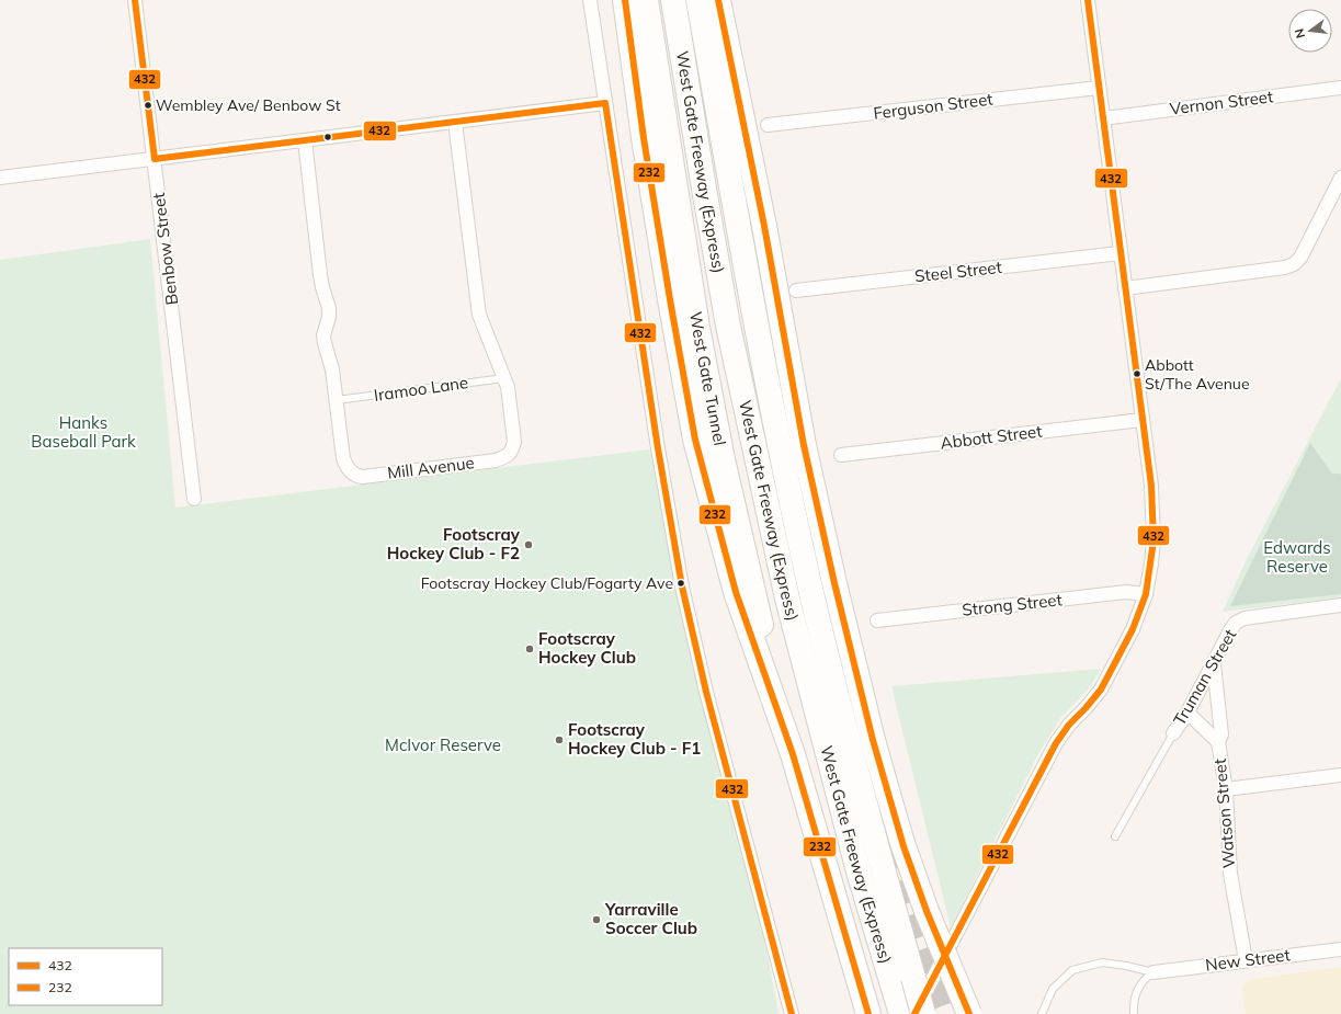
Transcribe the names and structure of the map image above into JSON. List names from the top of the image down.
{
  "streets": {
    "highway": ["West Gate Freeway (Express)", "West Gate Tunnel"],
    "street": [
      "Vernon Street",
      "Ferguson Street",
      "Benbow Street",
      "Steel Street",
      "Abbott Street",
      "Mill Avenue",
      "Strong Street",
      "Truman Street",
      "Watson Street",
      "New Street"
    ],
    "lane": ["Iramoo Lane"]
  },
  "crossings": [
    ["Iramoo Lane", "Mill Avenue"],
    ["Truman Street", "Watson Street"],
    ["Watson Street", "New Street"]
  ],
  "parks": ["Hanks Baseball Park", "Edwards Reserve", "McIvor Reserve"],
  "places": [
    "Wembley Ave/ Benbow St",
    "Abbott St/The Avenue",
    "Footscray Hockey Club - F2",
    "Footscray Hockey Club/Fogarty Ave",
    "Footscray Hockey Club",
    "Footscray Hockey Club - F1",
    "Yarraville Soccer Club"
  ],
  "lines": ["transit line 432", "transit line 232"],
  "legend": ["432", "232"],
  "north": "left"
}
